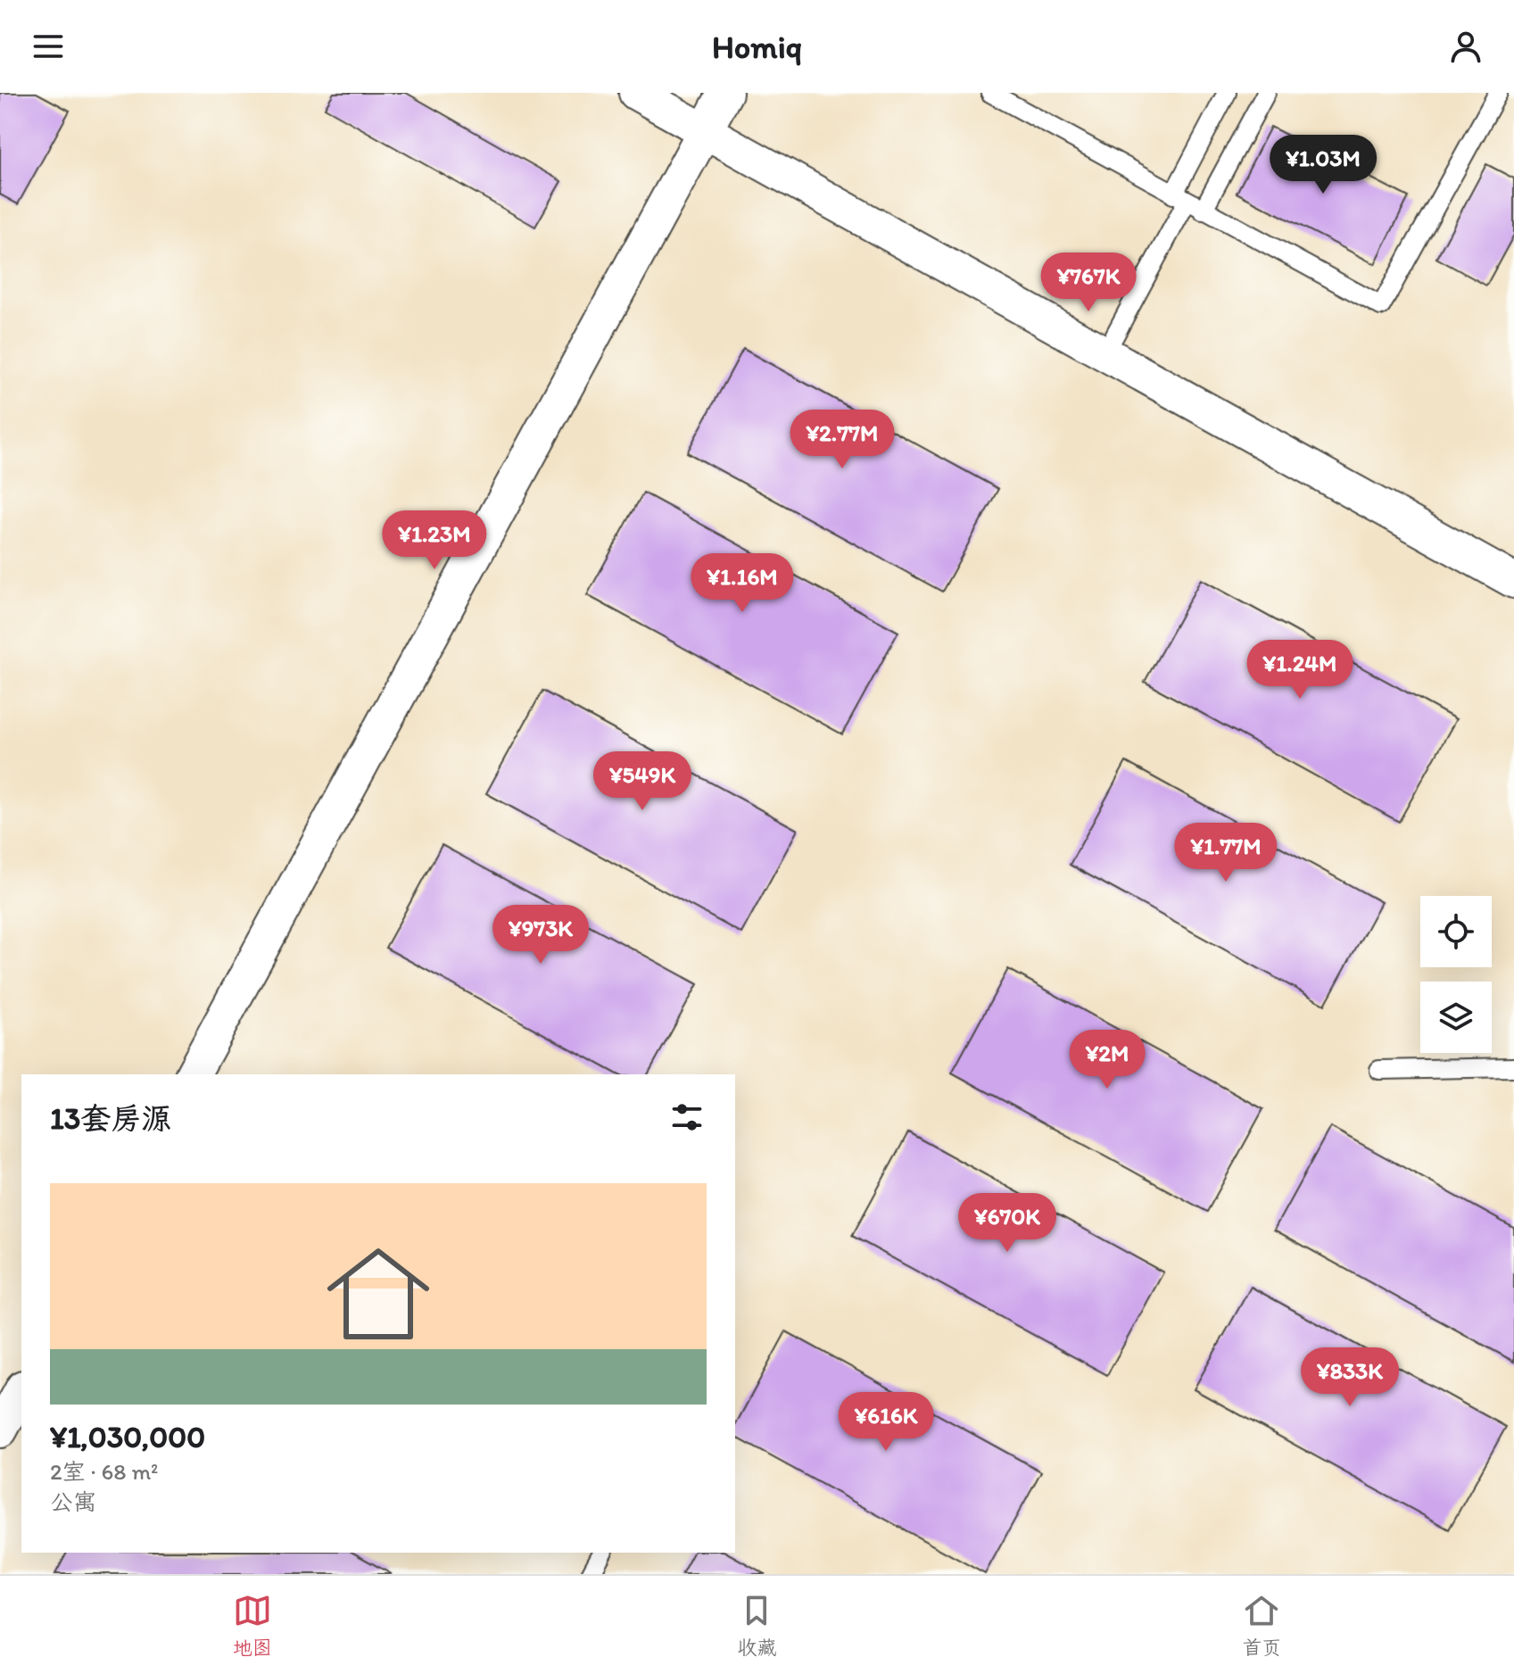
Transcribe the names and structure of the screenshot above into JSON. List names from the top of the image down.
{
  "page": {
    "header": "Homiq",
    "price": [
      "¥1.03M",
      "¥767K",
      "¥2.77M",
      "¥1.23M",
      "¥1.16M",
      "¥1.24M",
      "¥549K",
      "¥1.77M",
      "¥973K",
      "¥2M",
      "¥670K",
      "¥833K",
      "¥616K"
    ],
    "heading": "13套房源",
    "list": [
      {
        "name": "¥1,030,000",
        "note": "2室 · 68 m² · 公寓"
      }
    ],
    "tabs": ["地图", "收藏", "首页"]
  }
}
